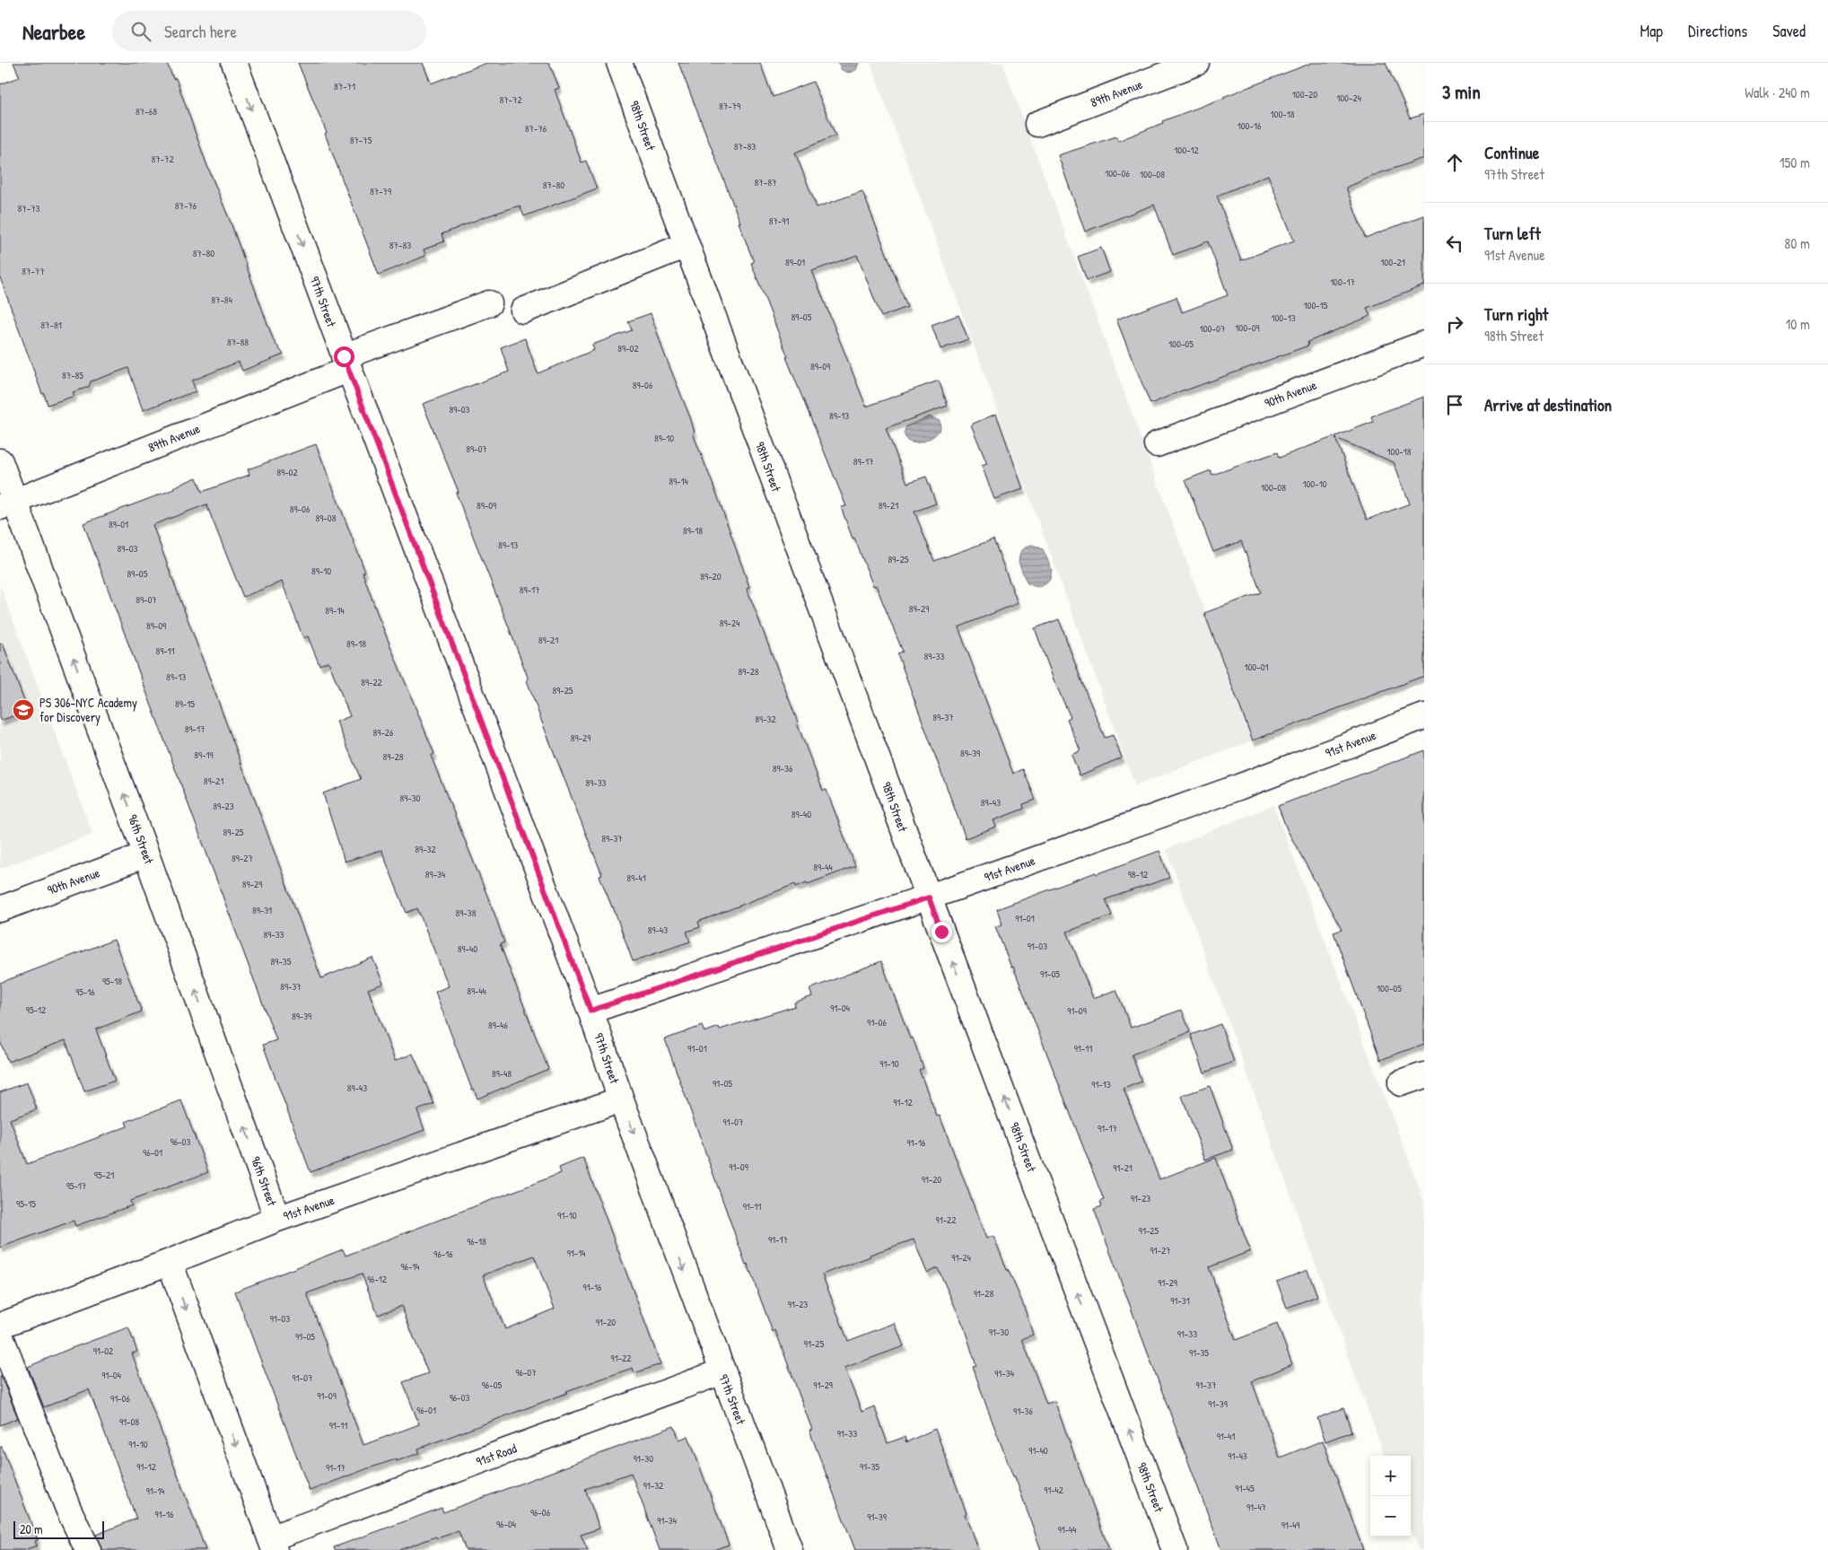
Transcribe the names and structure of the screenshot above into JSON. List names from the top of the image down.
{
  "streets": {
    "street": [
      "89th Avenue",
      "98th Street",
      "97th Street",
      "90th Avenue",
      "91st Avenue",
      "96th Street",
      "91st Road"
    ]
  },
  "crossings": [
    ["89th Avenue", "97th Street"],
    ["89th Avenue", "96th Street"],
    ["98th Street", "91st Avenue"],
    ["97th Street", "91st Avenue"],
    ["97th Street", "91st Road"],
    ["90th Avenue", "96th Street"],
    ["91st Avenue", "96th Street"]
  ],
  "one_way": ["98th Street", "97th Street", "96th Street"],
  "places": {
    "school or university": ["PS 306-NYC Academy for Discovery"]
  },
  "house_numbers": [
    "87-71",
    "100-20",
    "100-24",
    "87-72",
    "87-79",
    "87-68",
    "100-18",
    "100-16",
    "87-76",
    "87-75",
    "87-83",
    "100-12",
    "87-72",
    "100-06",
    "100-08",
    "87-87",
    "87-80",
    "87-79",
    "87-76",
    "87-73",
    "87-91",
    "87-83",
    "87-80",
    "89-01",
    "100-21",
    "87-77",
    "100-17",
    "87-84",
    "100-15",
    "89-05",
    "100-13",
    "87-81",
    "100-09",
    "100-07",
    "87-88",
    "100-05",
    "89-02",
    "89-09",
    "87-85",
    "89-06",
    "89-03",
    "89-13",
    "89-10",
    "89-07",
    "100-18",
    "89-17",
    "89-02",
    "89-14",
    "100-10",
    "100-08",
    "89-09",
    "89-21",
    "89-06",
    "89-08",
    "89-01",
    "89-18",
    "89-13",
    "89-03",
    "89-25",
    "89-10",
    "89-05",
    "89-20",
    "89-17",
    "89-07",
    "89-29",
    "89-14",
    "89-24",
    "89-09",
    "89-21",
    "89-18",
    "89-11",
    "89-33",
    "100-01",
    "89-28",
    "89-13",
    "89-22",
    "89-25",
    "89-15",
    "89-37",
    "89-32",
    "89-17",
    "89-26",
    "89-29",
    "89-39",
    "89-19",
    "89-28",
    "89-36",
    "89-21",
    "89-33",
    "89-30",
    "89-43",
    "89-23",
    "89-40",
    "89-25",
    "89-37",
    "89-32",
    "89-27",
    "89-44",
    "89-34",
    "98-12",
    "89-41",
    "89-29",
    "89-31",
    "89-38",
    "91-01",
    "89-43",
    "89-33",
    "91-03",
    "89-40",
    "89-35",
    "91-05",
    "95-18",
    "89-37",
    "100-05",
    "89-44",
    "95-16",
    "91-04",
    "95-12",
    "91-09",
    "89-39",
    "91-06",
    "89-46",
    "91-01",
    "91-11",
    "91-10",
    "89-48",
    "91-05",
    "91-13",
    "89-43",
    "91-12",
    "91-07",
    "91-17",
    "96-03",
    "91-16",
    "96-01",
    "91-09",
    "91-21",
    "95-21",
    "91-20",
    "95-17",
    "91-23",
    "95-15",
    "91-11",
    "91-10",
    "91-22",
    "91-25",
    "91-17",
    "96-18",
    "91-27",
    "91-14",
    "96-16",
    "91-24",
    "96-14",
    "96-12",
    "91-29",
    "91-16",
    "91-28",
    "91-31",
    "91-23",
    "91-03",
    "91-20",
    "91-30",
    "91-33",
    "91-05",
    "91-25",
    "91-02",
    "91-35",
    "91-22",
    "96-07",
    "91-34",
    "91-04",
    "91-07",
    "96-05",
    "91-29",
    "91-37",
    "91-09",
    "96-03",
    "91-06",
    "91-39",
    "96-01",
    "91-36",
    "91-08",
    "91-11",
    "91-33",
    "91-41",
    "91-10",
    "91-40",
    "91-43",
    "91-30",
    "91-12",
    "91-35",
    "91-17",
    "91-32",
    "91-45",
    "91-42",
    "91-14",
    "91-47",
    "96-06",
    "91-16",
    "91-39",
    "91-34",
    "96-04",
    "91-49",
    "91-44"
  ],
  "scale_bar": "20 m",
  "page": {
    "header": "Nearbee",
    "search": "Search here",
    "nav": ["Map", "Directions", "Saved"],
    "heading": ["3 min", "Walk · 240 m"],
    "list": [
      ["Continue", "97th Street", "150 m"],
      ["Turn left", "91st Avenue", "80 m"],
      ["Turn right", "98th Street", "10 m"],
      "Arrive at destination"
    ],
    "map_buttons": ["+", "−"],
    "scale": "20 m"
  }
}
